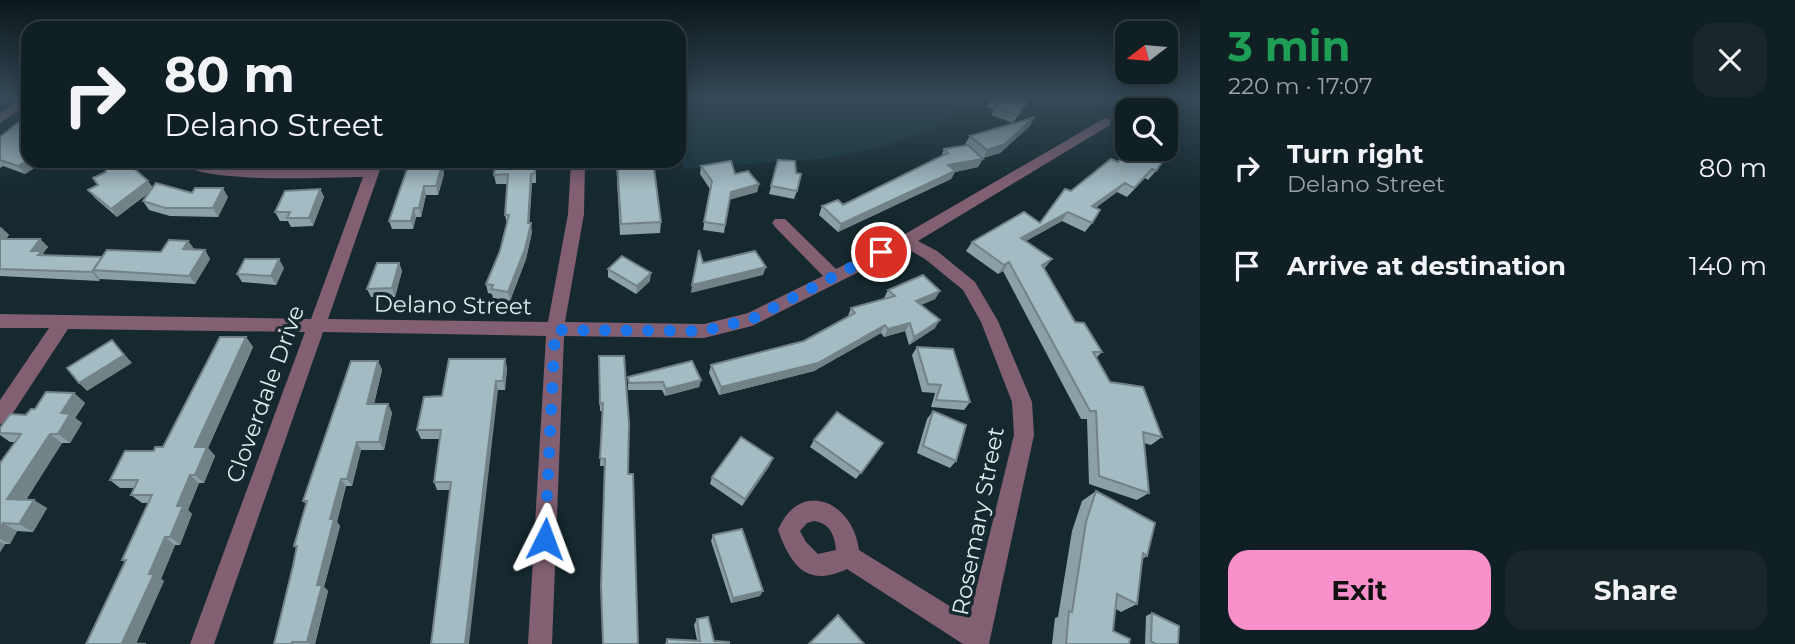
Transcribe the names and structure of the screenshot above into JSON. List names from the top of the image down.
{
  "streets": {
    "street": ["Delano Street", "Cloverdale Drive", "Rosemary Street"]
  },
  "crossings": [
    ["Delano Street", "Cloverdale Drive"],
    ["Delano Street", "Rosemary Street"]
  ],
  "north": "left",
  "page": {
    "heading": ["3 min", "220 m · 17:07"],
    "turn": ["80 m", "Delano Street"],
    "list": [
      {
        "name": "Turn right",
        "note": "Delano Street",
        "value": "80 m"
      },
      {
        "name": "Arrive at destination",
        "value": "140 m"
      }
    ],
    "buttons": ["Exit", "Share"]
  }
}
